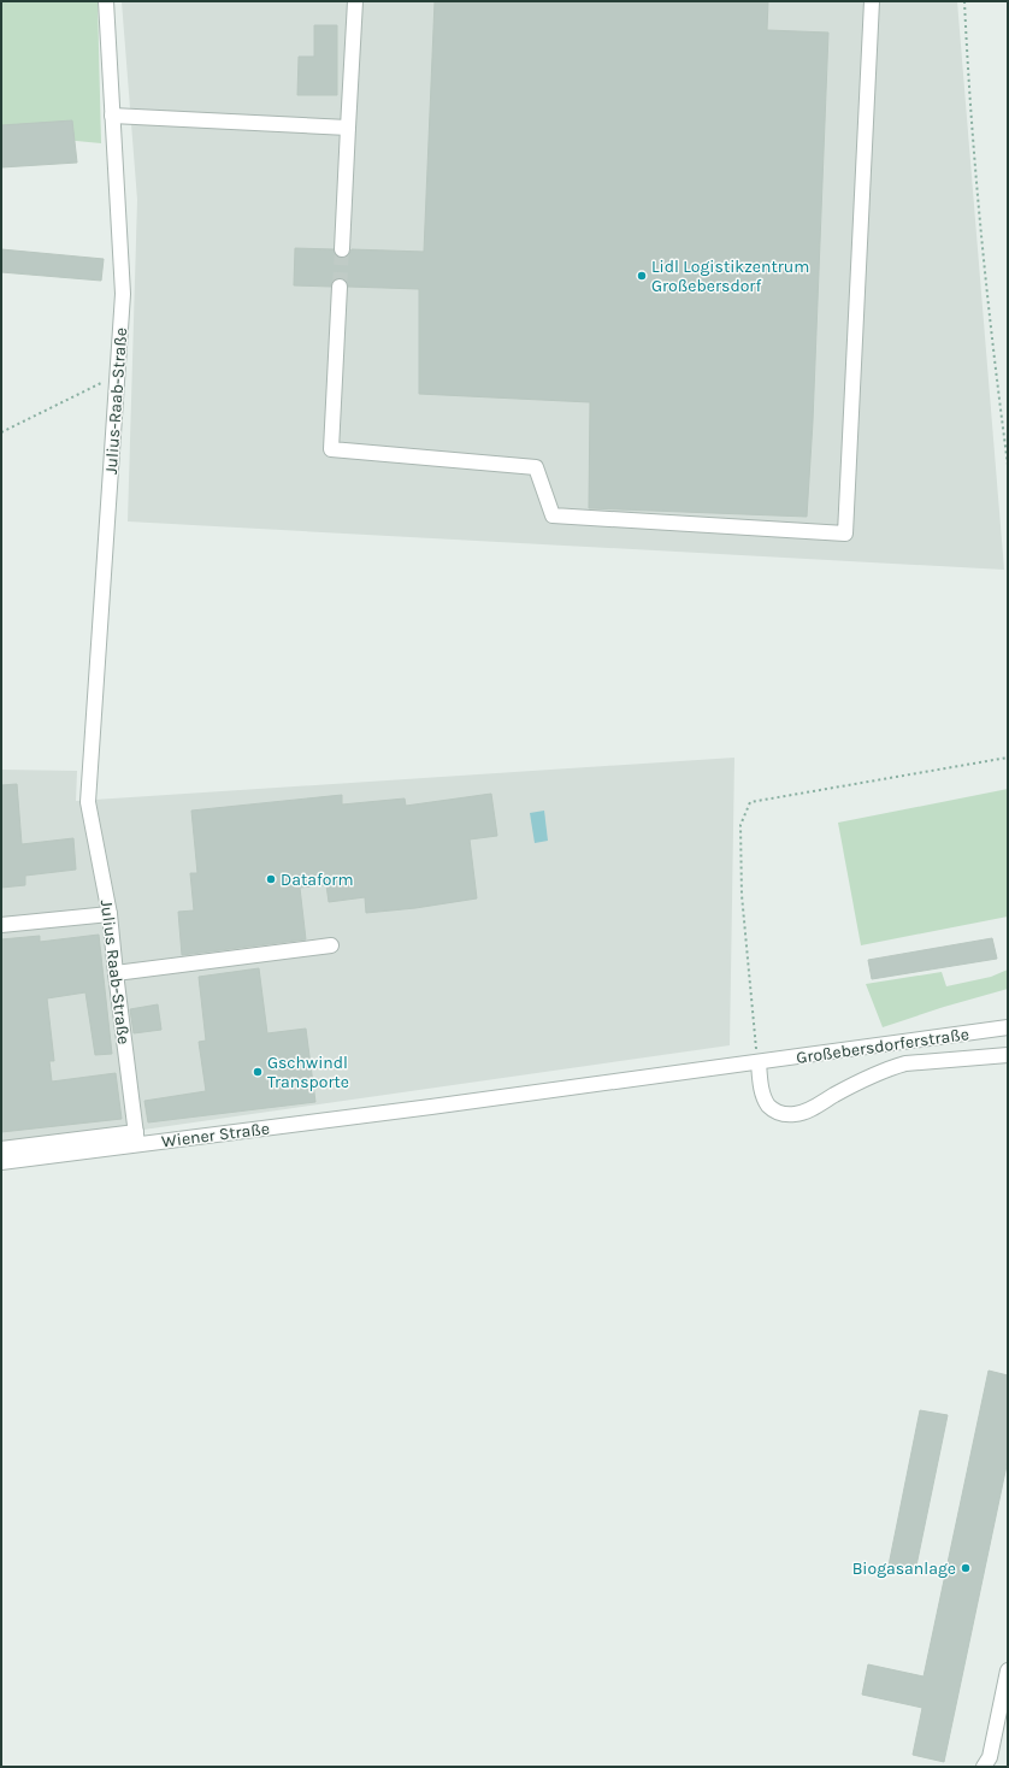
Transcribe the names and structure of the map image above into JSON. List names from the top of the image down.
{
  "streets": {
    "street": [
      "Julius-Raab-Straße",
      "Julius Raab-Straße",
      "Großebersdorferstraße",
      "Wiener Straße"
    ]
  },
  "crossings": [
    ["Julius-Raab-Straße", "Julius Raab-Straße"],
    ["Julius Raab-Straße", "Wiener Straße"],
    ["Großebersdorferstraße", "Wiener Straße"]
  ],
  "places": [
    "Lidl Logistikzentrum Großebersdorf",
    "Dataform",
    "Gschwindl Transporte",
    "Biogasanlage"
  ]
}
